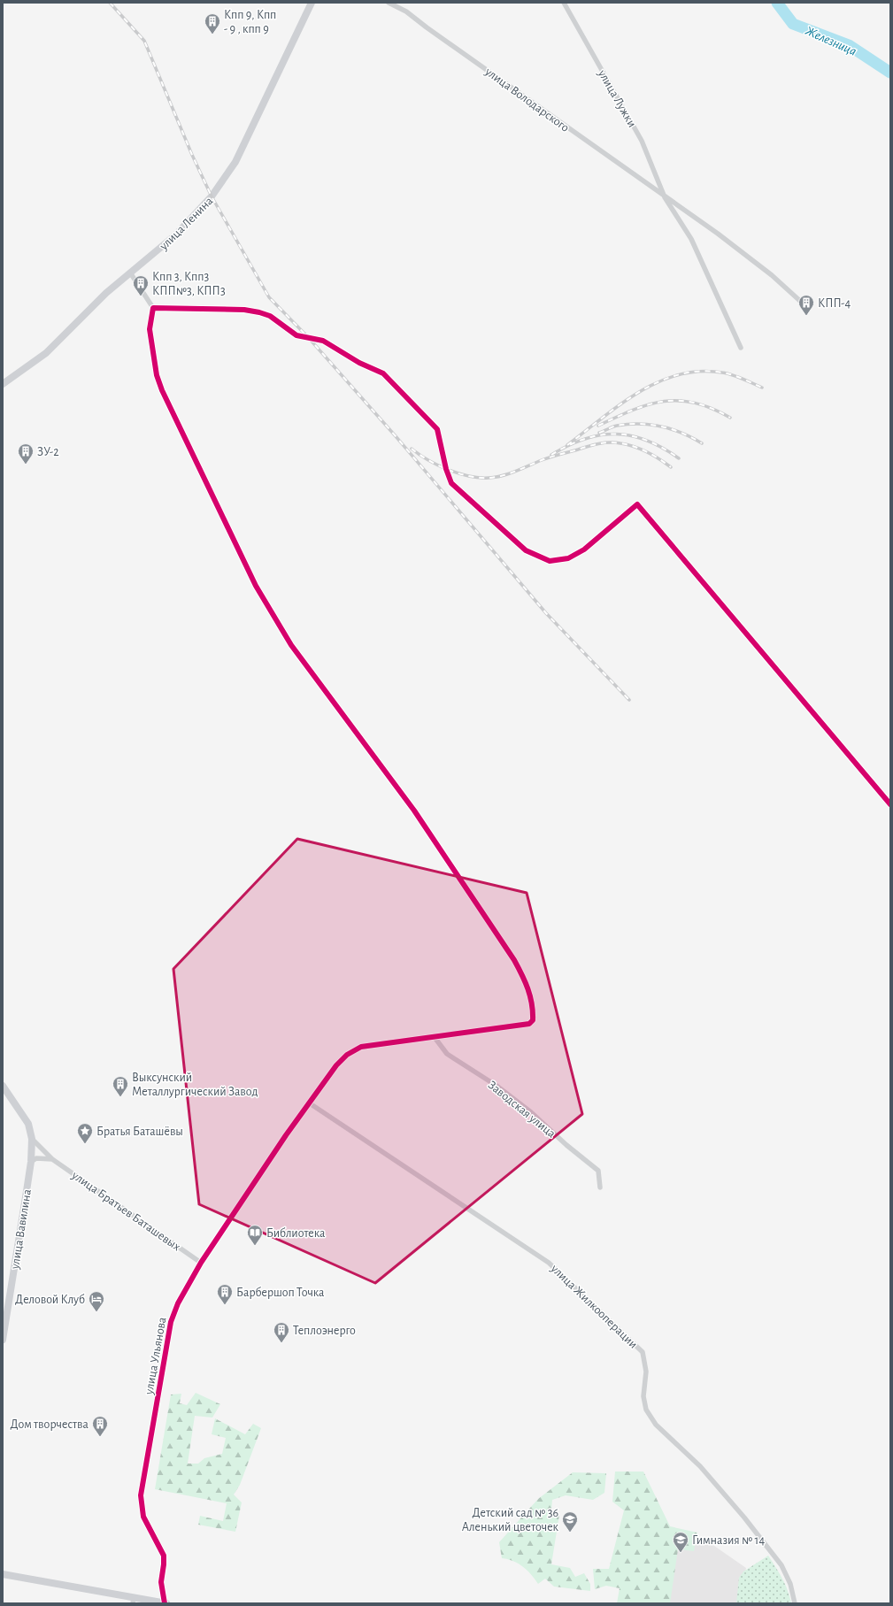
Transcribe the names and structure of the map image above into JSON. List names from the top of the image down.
{
  "streets": {
    "street": [
      "улица Лужки",
      "улица Володарского",
      "улица Ленина",
      "Заводская улица",
      "улица Братьев Баташевых",
      "улица Вавилина",
      "улица Жилкооперации",
      "улица Ульянова"
    ]
  },
  "crossings": [
    ["улица Лужки", "улица Володарского"],
    ["Заводская улица", "улица Ульянова"],
    ["улица Братьев Баташевых", "улица Вавилина"],
    ["улица Братьев Баташевых", "улица Ульянова"],
    ["улица Жилкооперации", "улица Ульянова"]
  ],
  "water": ["Железница"],
  "places": {
    "building": [
      "Кпп 9, Кпп - 9 , кпп 9",
      "Кпп 3, Кпп3 КПП№3, КПП3",
      "КПП-4",
      "ЗУ-2",
      "Выксунский Металлургический Завод",
      "Барбершоп Точка",
      "Теплоэнерго",
      "Дом творчества"
    ],
    "place": ["Братья Баташёвы"],
    "library": ["Библиотека"],
    "hotel": ["Деловой Клуб"],
    "school or university": ["Детский сад № 36 Аленький цветочек", "Гимназия № 14"]
  }
}
